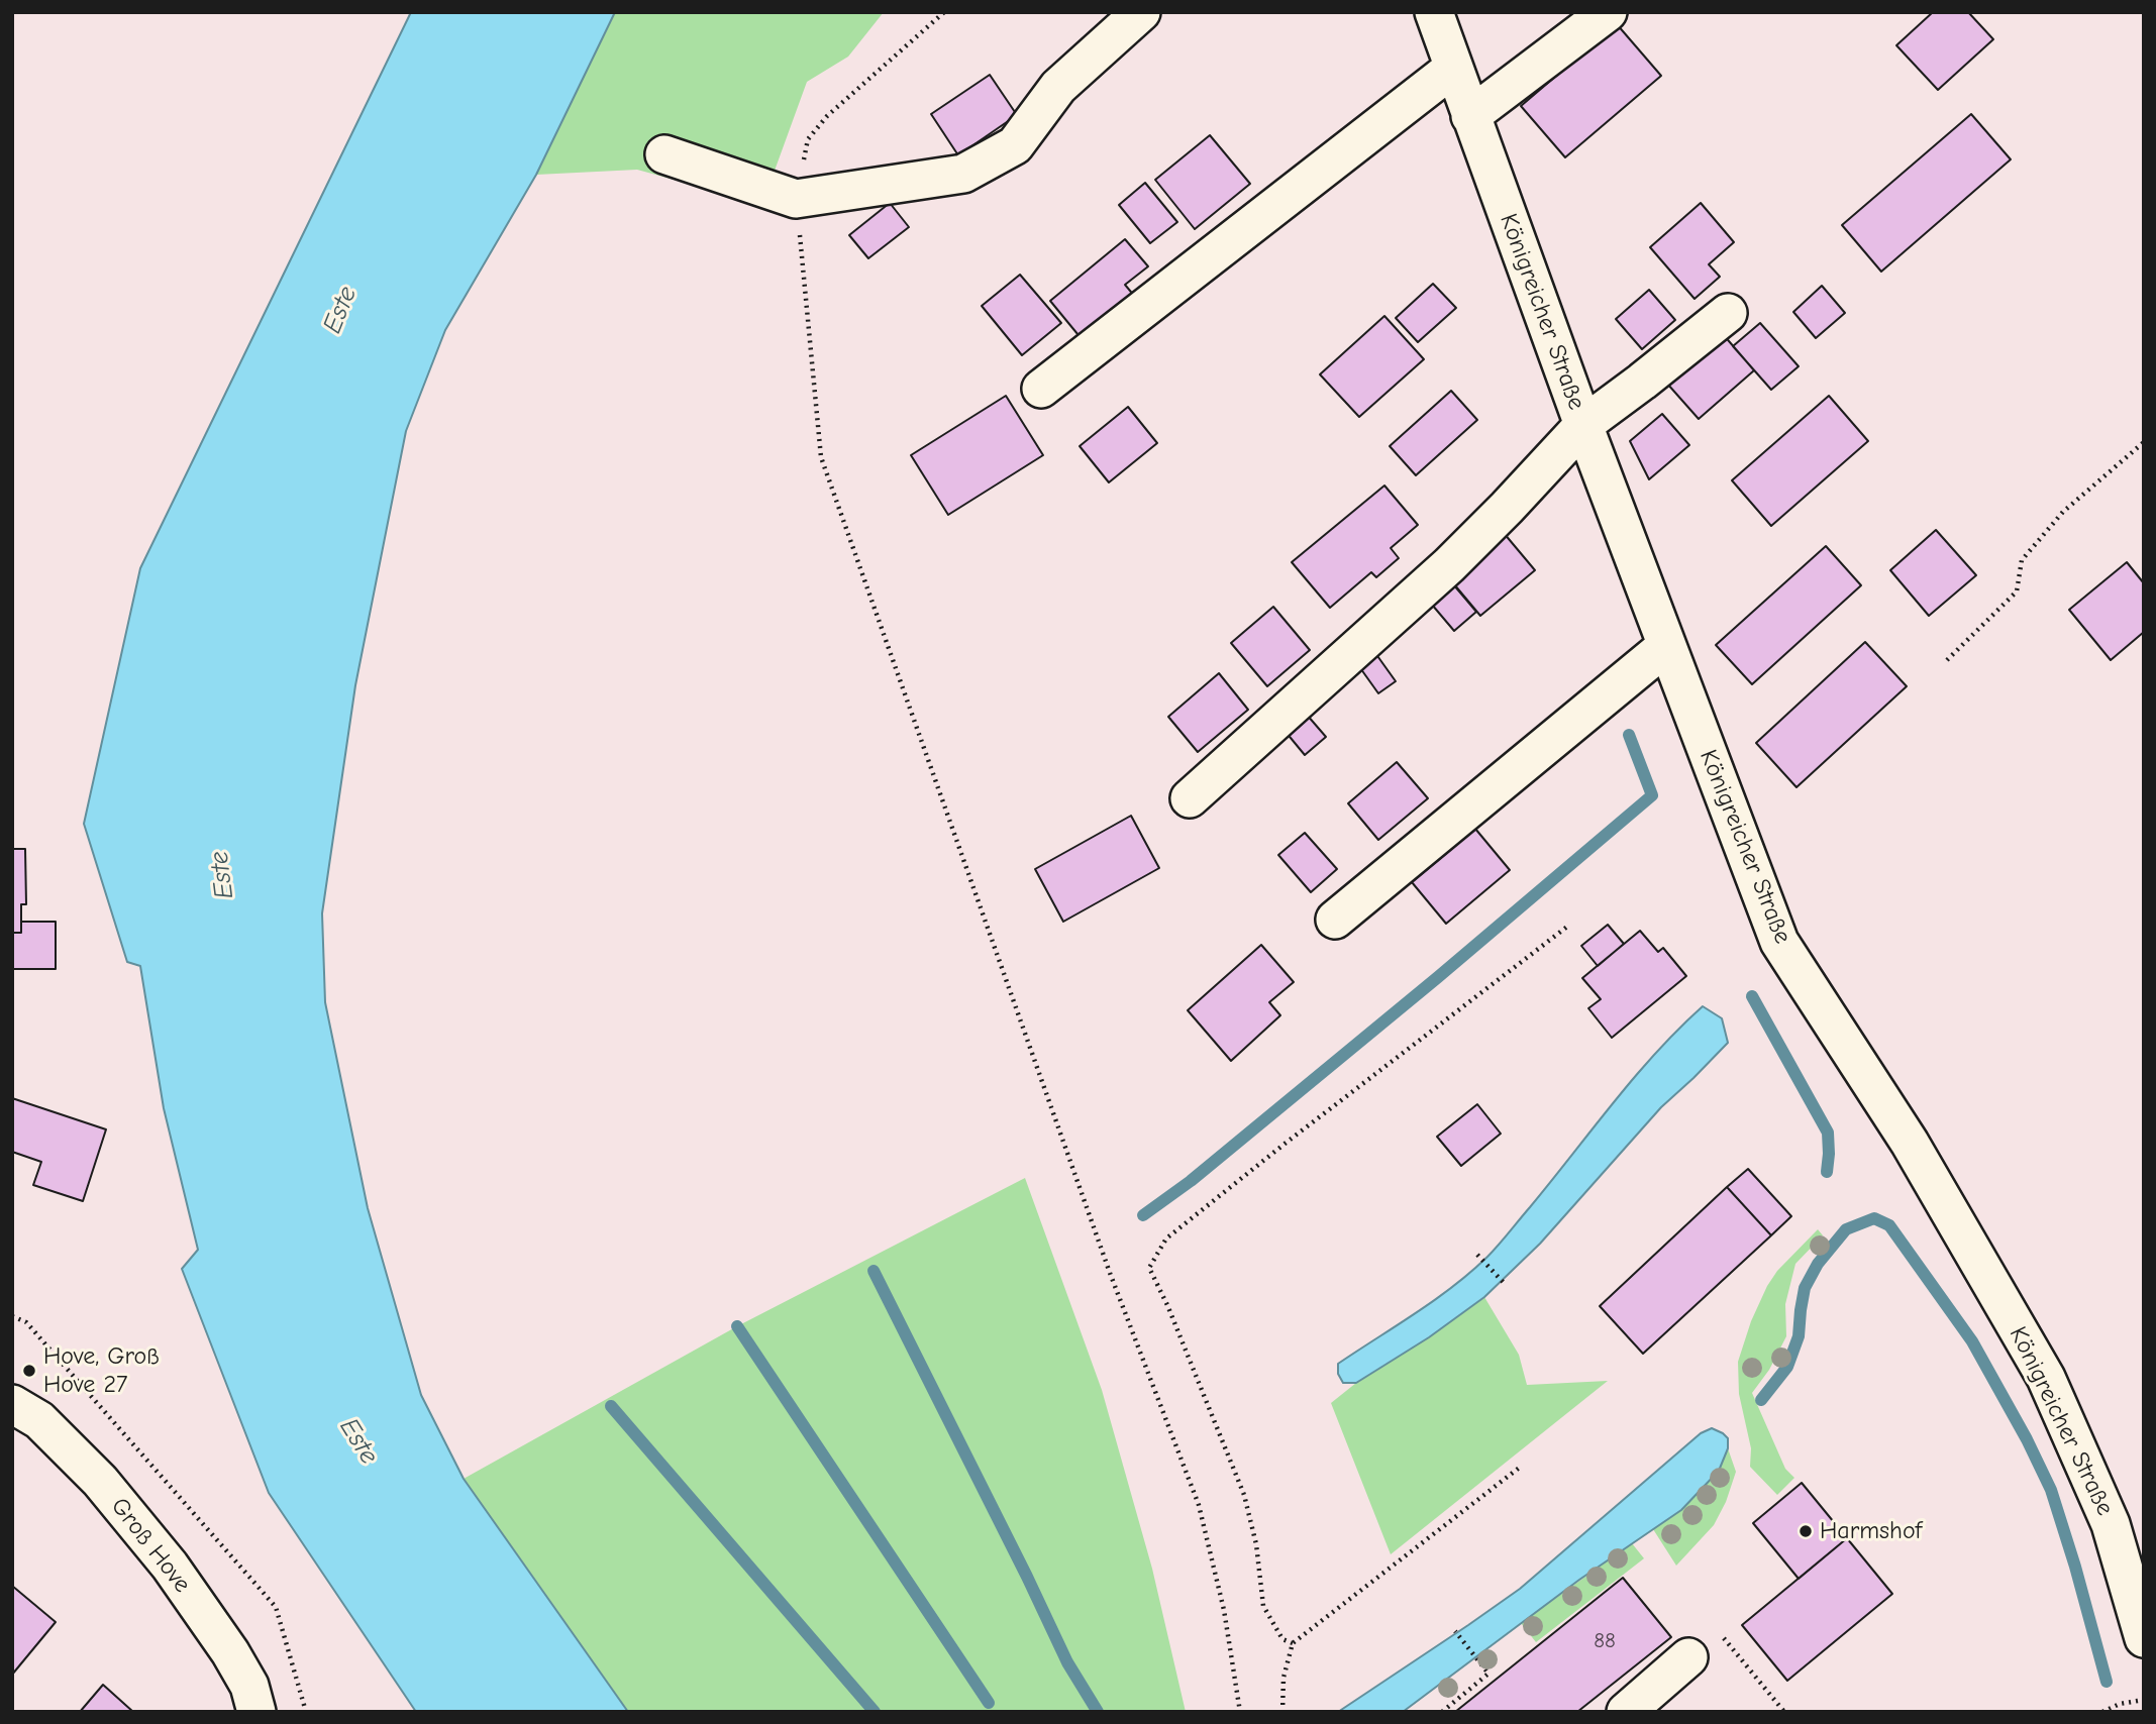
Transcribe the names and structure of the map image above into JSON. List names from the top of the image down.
{
  "streets": {
    "street": ["Königreicher Straße", "Groß Hove"]
  },
  "water": ["Este"],
  "places": ["Hove, Groß Hove 27", "Harmshof"],
  "house_numbers": ["88"]
}
